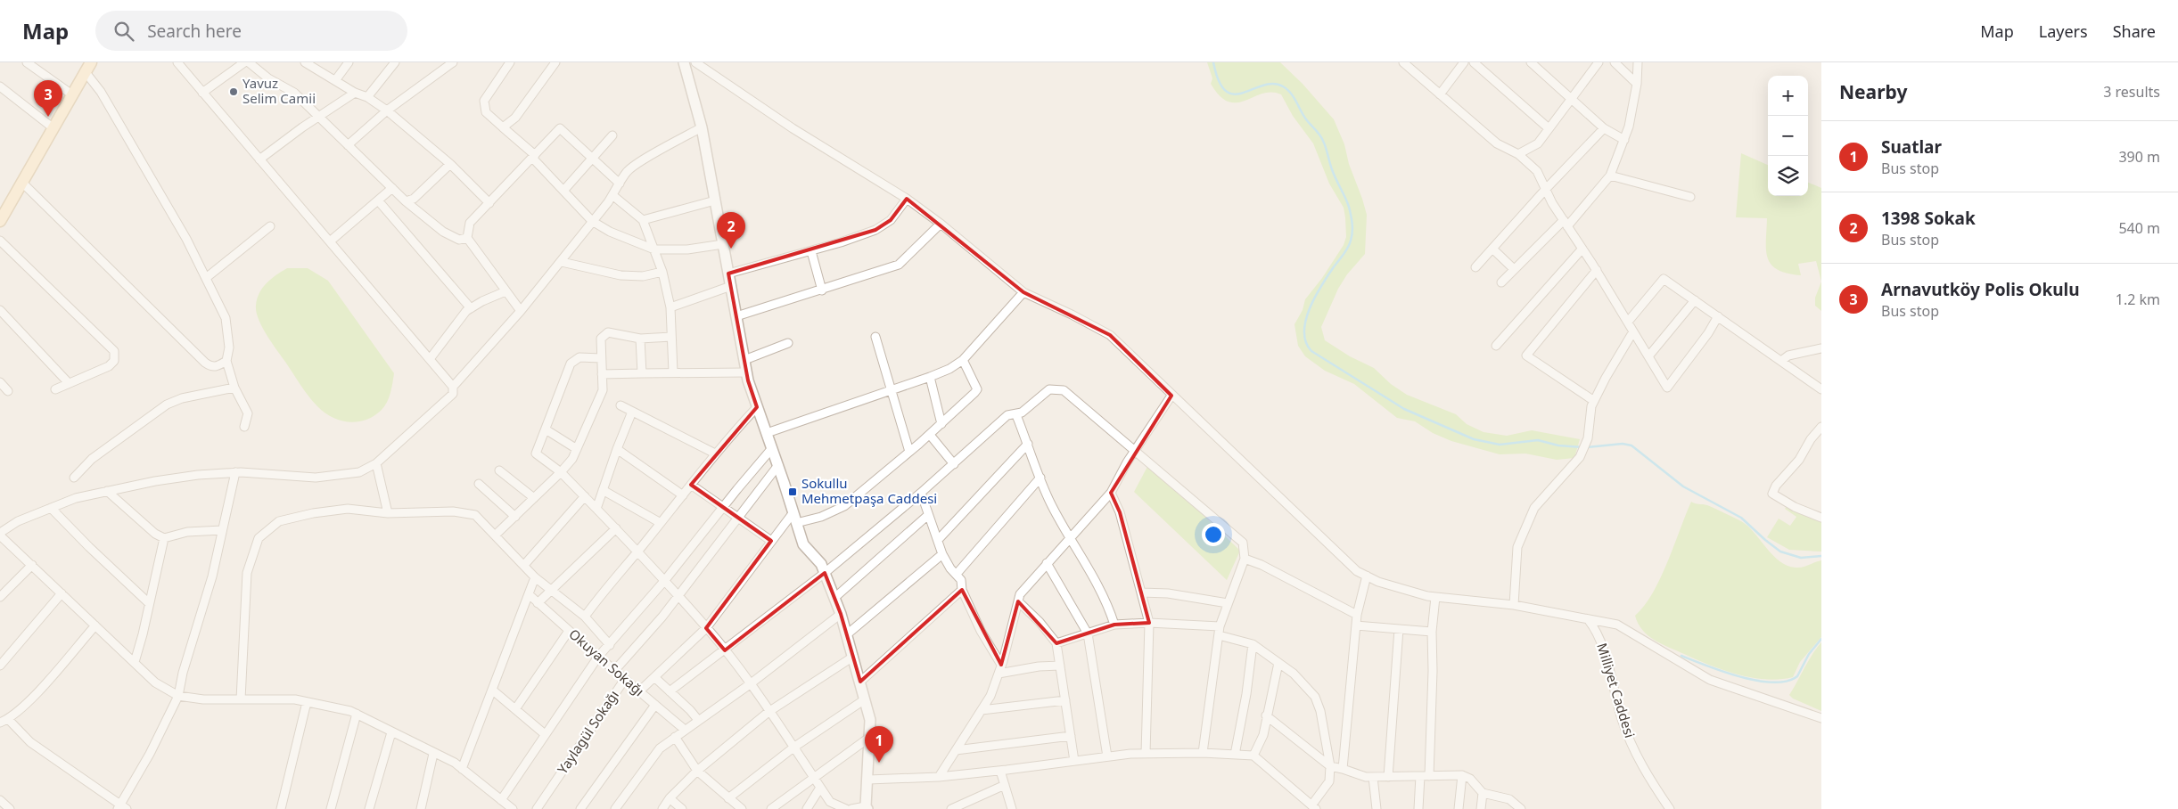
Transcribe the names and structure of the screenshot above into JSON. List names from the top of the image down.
{
  "streets": {
    "street": ["Okuyan Sokağı", "Milliyet Caddesi", "Yaylagül Sokağı"]
  },
  "crossings": [
    ["Okuyan Sokağı", "Yaylagül Sokağı"]
  ],
  "places": {
    "other": ["Yavuz Selim Camii"],
    "transit": ["Sokullu Mehmetpaşa Caddesi"]
  },
  "page": {
    "header": "Map",
    "search": "Search here",
    "nav": ["Map", "Layers", "Share"],
    "heading": ["Nearby", "3 results"],
    "map_buttons": ["+", "−"],
    "pins": ["3", "2", "1"],
    "list": [
      {
        "mark": "1",
        "name": "Suatlar",
        "note": "Bus stop",
        "value": "390 m"
      },
      {
        "mark": "2",
        "name": "1398 Sokak",
        "note": "Bus stop",
        "value": "540 m"
      },
      {
        "mark": "3",
        "name": "Arnavutköy Polis Okulu",
        "note": "Bus stop",
        "value": "1.2 km"
      }
    ]
  }
}
